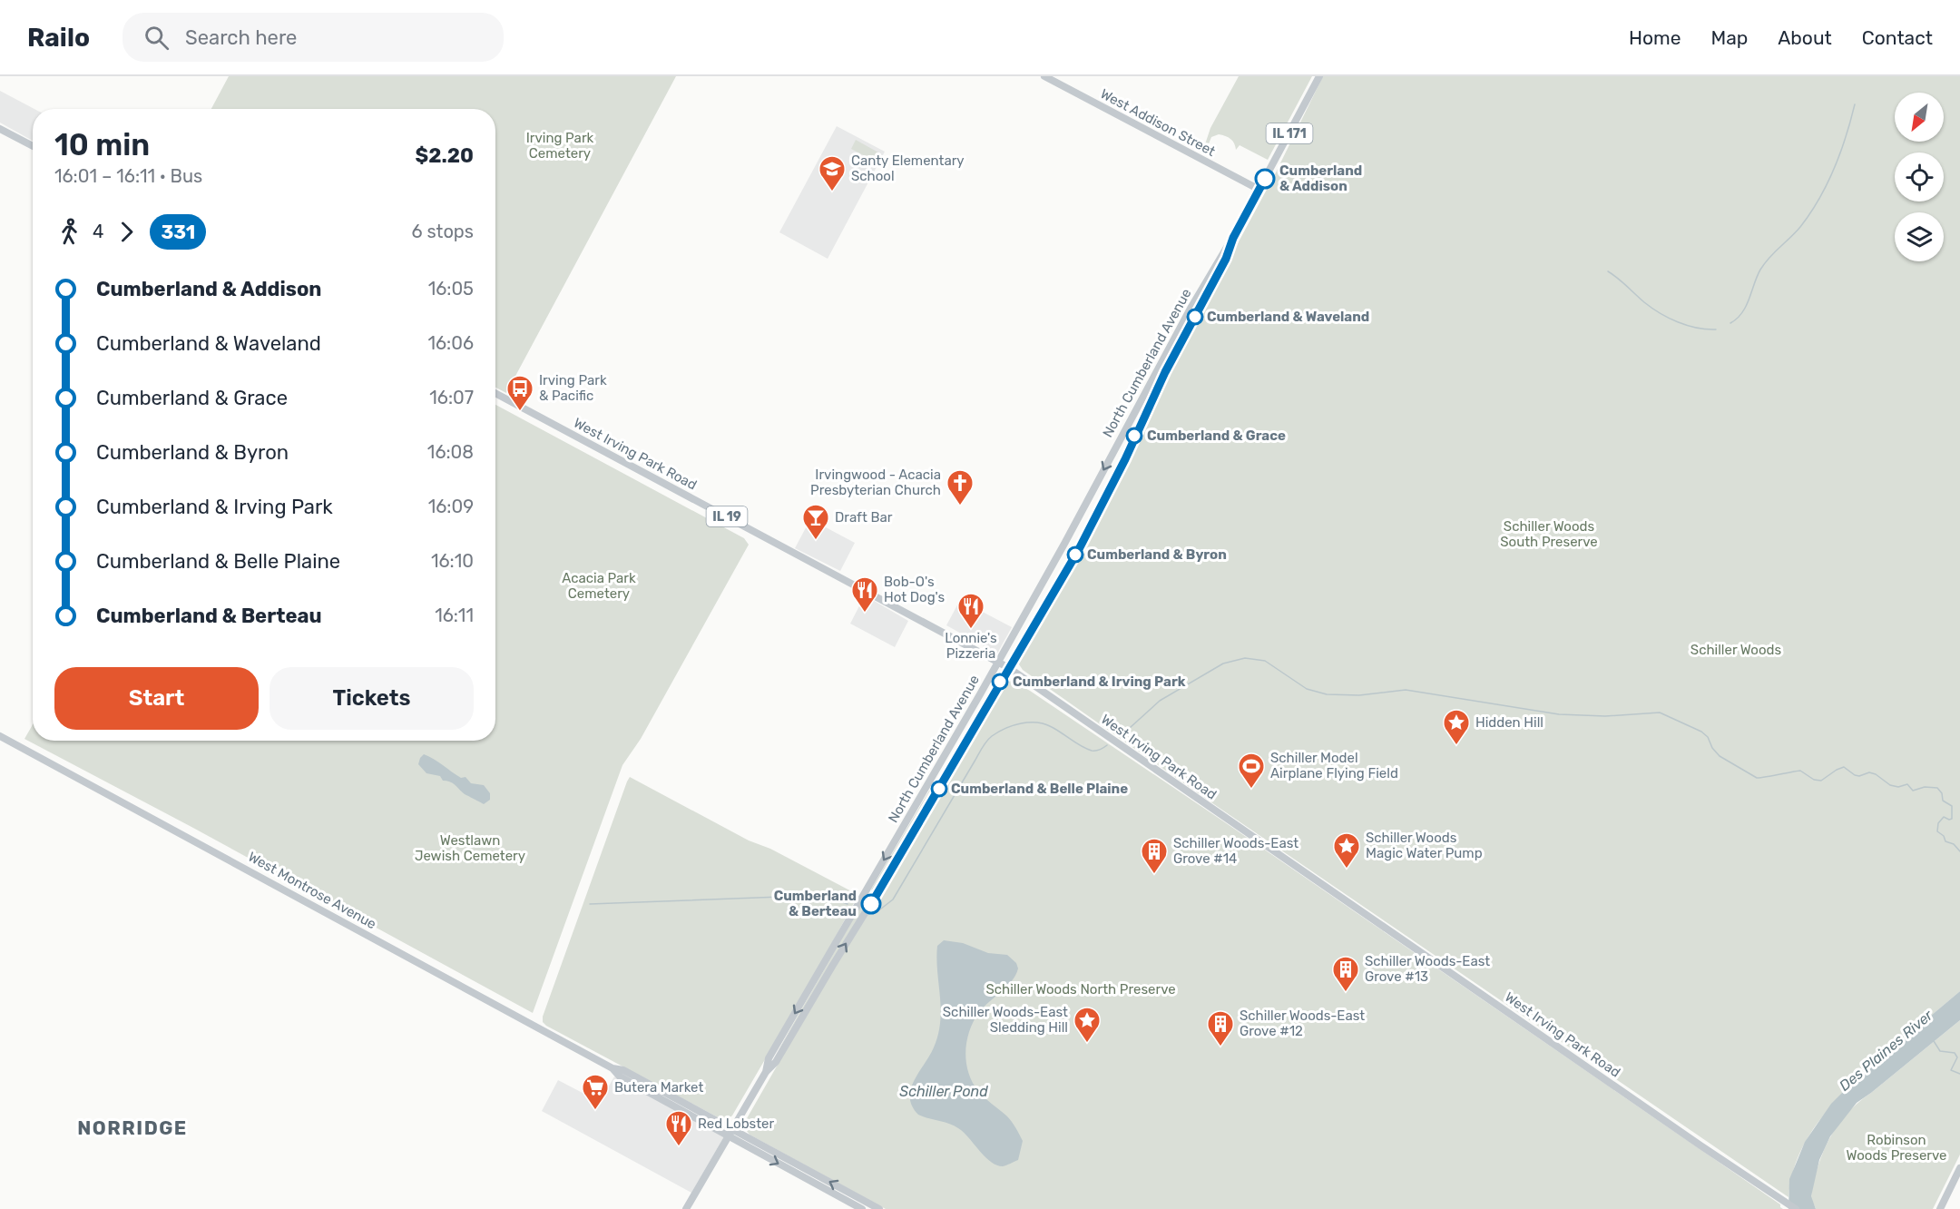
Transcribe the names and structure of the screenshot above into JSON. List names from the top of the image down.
{
  "streets": {
    "main road": [
      "IL 171",
      "North Cumberland Avenue",
      "West Irving Park Road",
      "IL 19"
    ],
    "street": ["West Addison Street", "West Montrose Avenue"]
  },
  "crossings": [
    ["West Addison Street", "North Cumberland Avenue"],
    ["North Cumberland Avenue", "West Irving Park Road"],
    ["North Cumberland Avenue", "West Montrose Avenue"]
  ],
  "districts": ["NORRIDGE"],
  "water": ["Des Plaines River", "Schiller Pond"],
  "parks": [
    "Irving Park Cemetery",
    "Schiller Woods South Preserve",
    "Acacia Park Cemetery",
    "Schiller Woods",
    "Westlawn Jewish Cemetery",
    "Schiller Woods North Preserve",
    "Robinson Woods Preserve"
  ],
  "places": {
    "other": [
      "Cumberland & Addison",
      "Cumberland & Waveland",
      "Cumberland & Grace",
      "Cumberland & Byron",
      "Cumberland & Irving Park",
      "Cumberland & Belle Plaine",
      "Cumberland & Berteau"
    ],
    "school or university": ["Canty Elementary School"],
    "bus stop": ["Irving Park & Pacific"],
    "church": ["Irvingwood - Acacia Presbyterian Church"],
    "bar": ["Draft Bar"],
    "restaurant": ["Bob-O's Hot Dog's", "Lonnie's Pizzeria", "Red Lobster"],
    "place": ["Hidden Hill", "Schiller Woods Magic Water Pump", "Schiller Woods-East Sledding Hill"],
    "sports": ["Schiller Model Airplane Flying Field"],
    "building": ["Schiller Woods-East Grove #14", "Schiller Woods-East Grove #13", "Schiller Woods-East Grove #12"],
    "supermarket": ["Butera Market"]
  },
  "lines": ["bus line 331"],
  "north": "bottom left",
  "page": {
    "header": "Railo",
    "search": "Search here",
    "nav": [
      "Home",
      "Map",
      "About",
      "Contact"
    ],
    "heading": ["10 min", "16:01 – 16:11 · Bus", "$2.20"],
    "legs": ["4", "331", "6 stops"],
    "list": [
      {
        "name": "Cumberland & Addison",
        "value": "16:05"
      },
      {
        "name": "Cumberland & Waveland",
        "value": "16:06"
      },
      {
        "name": "Cumberland & Grace",
        "value": "16:07"
      },
      {
        "name": "Cumberland & Byron",
        "value": "16:08"
      },
      {
        "name": "Cumberland & Irving Park",
        "value": "16:09"
      },
      {
        "name": "Cumberland & Belle Plaine",
        "value": "16:10"
      },
      {
        "name": "Cumberland & Berteau",
        "value": "16:11"
      }
    ],
    "buttons": ["Start", "Tickets"]
  }
}
